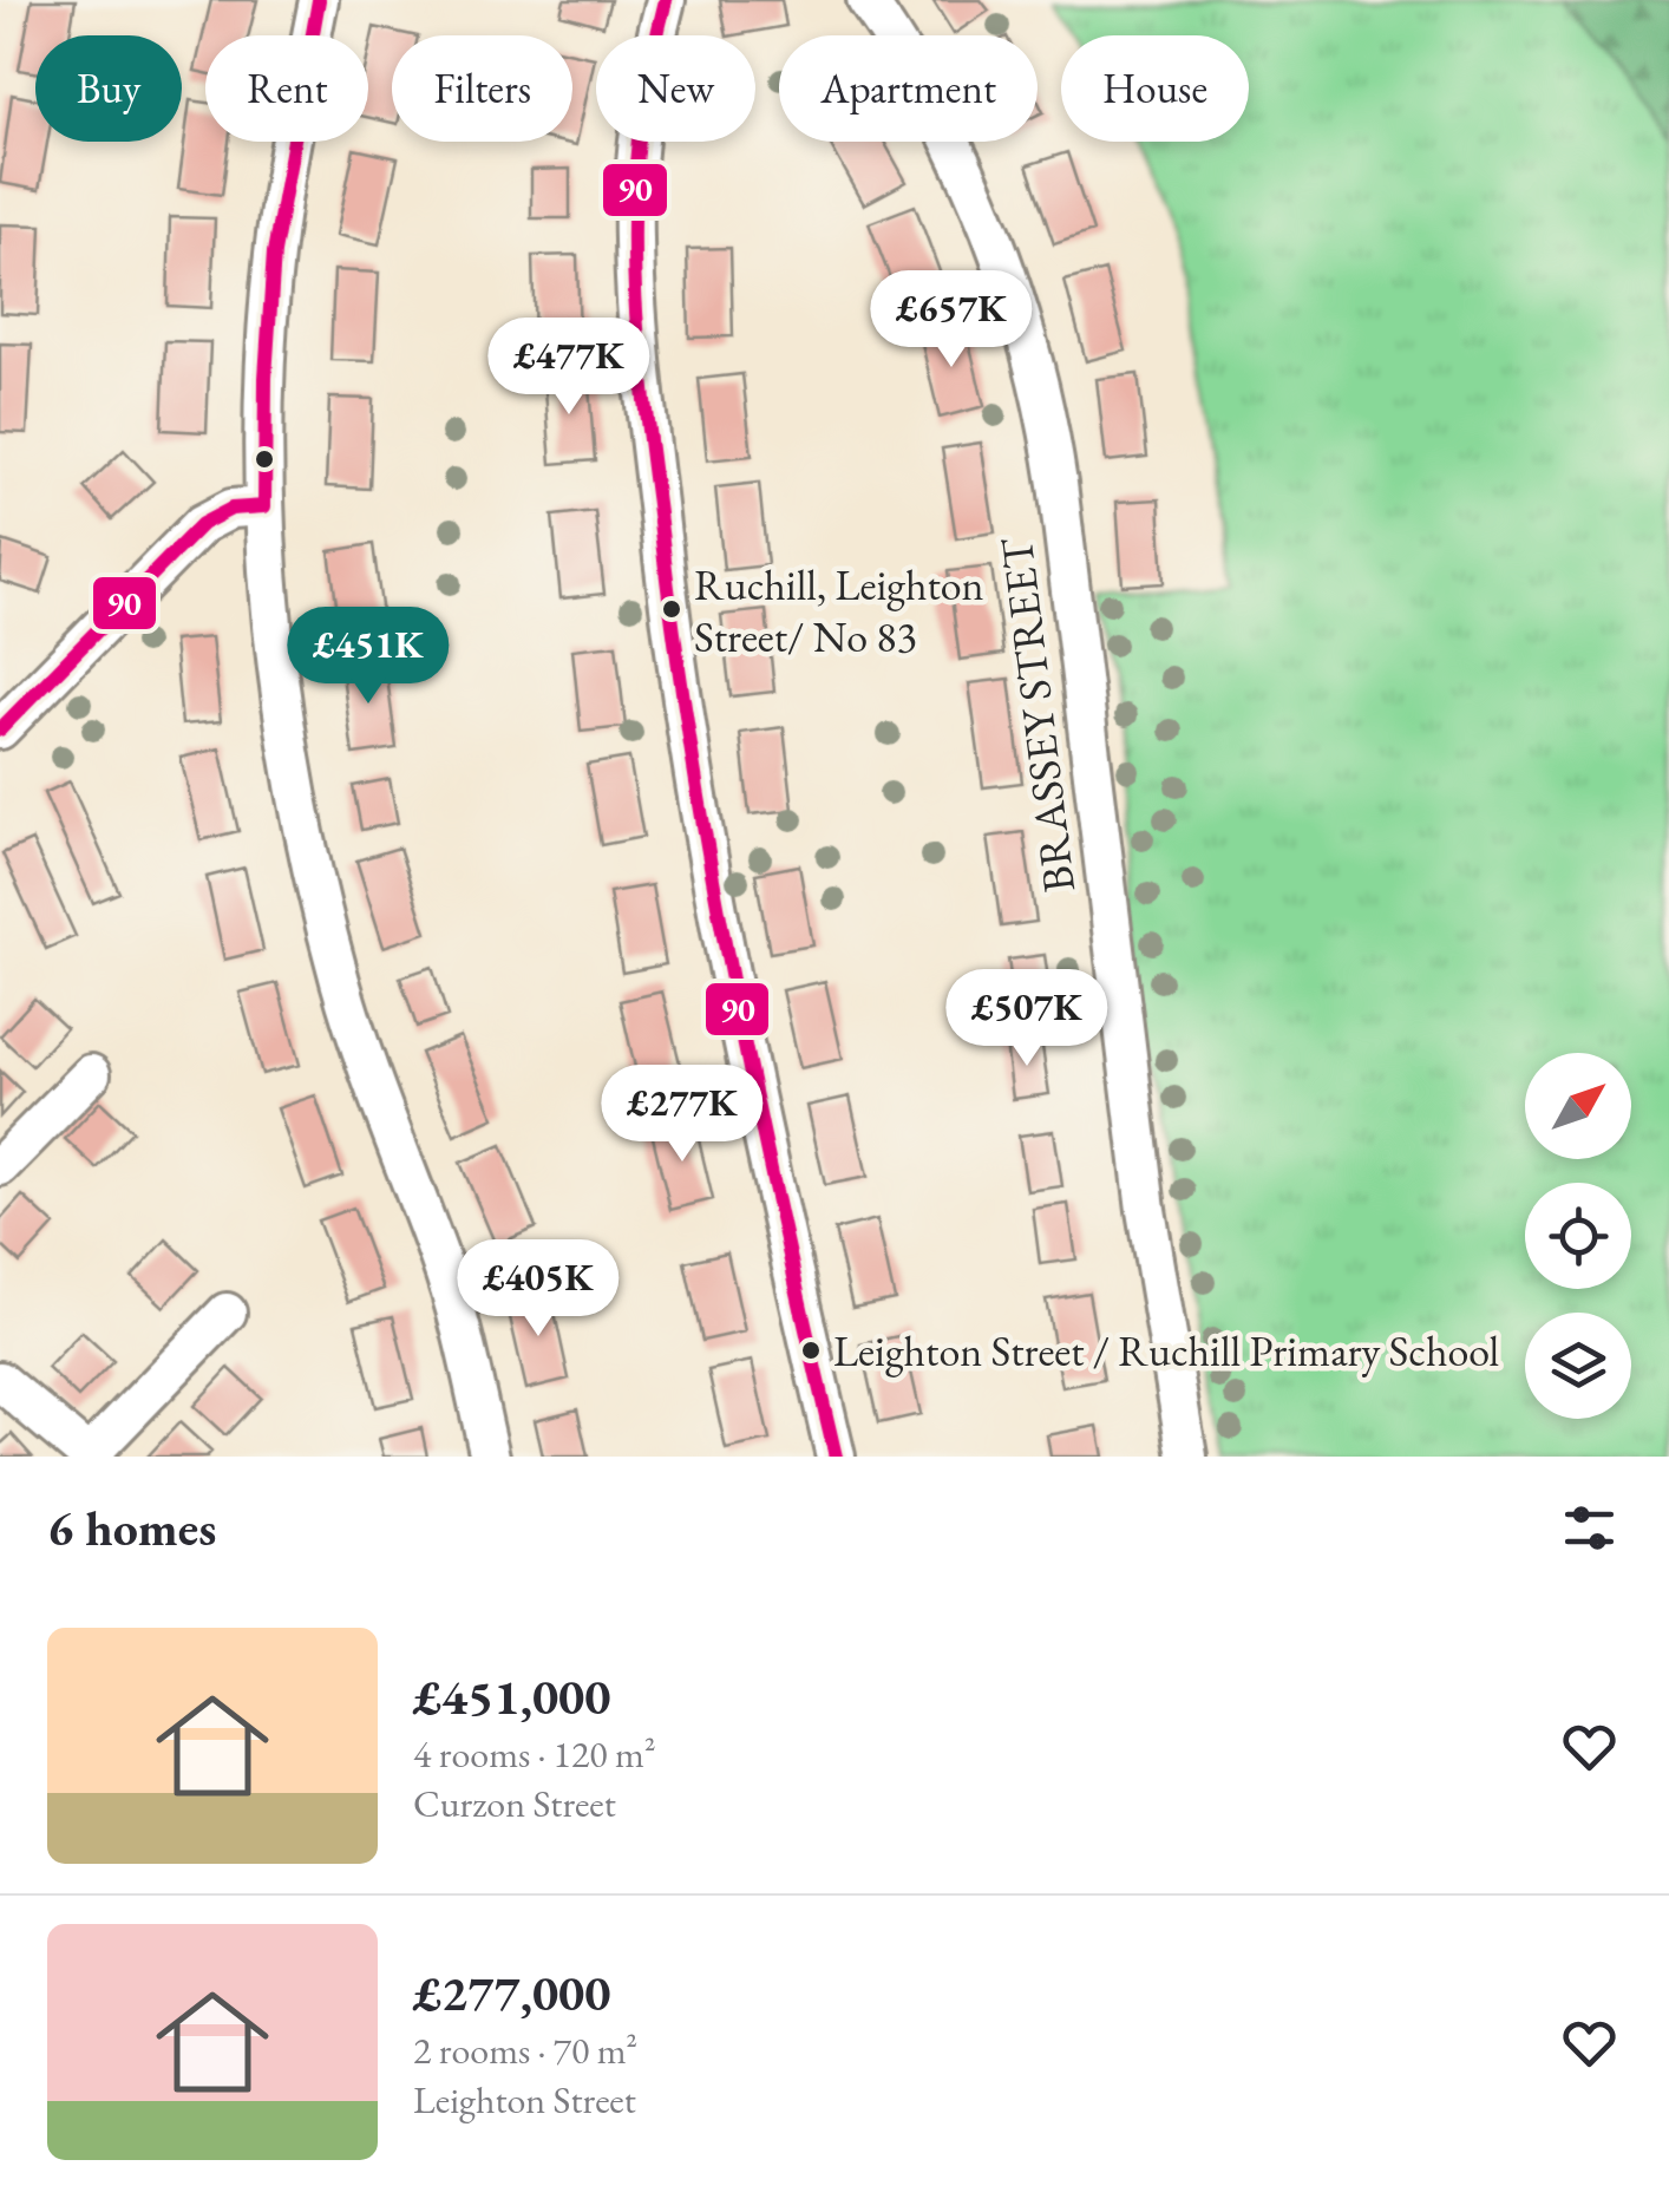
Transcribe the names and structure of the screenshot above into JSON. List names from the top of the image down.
{
  "streets": {
    "street": ["BRASSEY STREET"]
  },
  "places": ["Ruchill, Leighton Street/ No 83", "Leighton Street / Ruchill Primary School"],
  "lines": ["transit line 90"],
  "north": "top right",
  "page": {
    "chip": [
      "Buy",
      "Rent",
      "Filters",
      "New",
      "Apartment",
      "House"
    ],
    "price": [
      "£657K",
      "£477K",
      "£451K",
      "£507K",
      "£277K",
      "£405K"
    ],
    "heading": "6 homes",
    "list": [
      {
        "name": "£451,000",
        "note": "4 rooms · 120 m² · Curzon Street"
      },
      {
        "name": "£277,000",
        "note": "2 rooms · 70 m² · Leighton Street"
      }
    ]
  }
}
